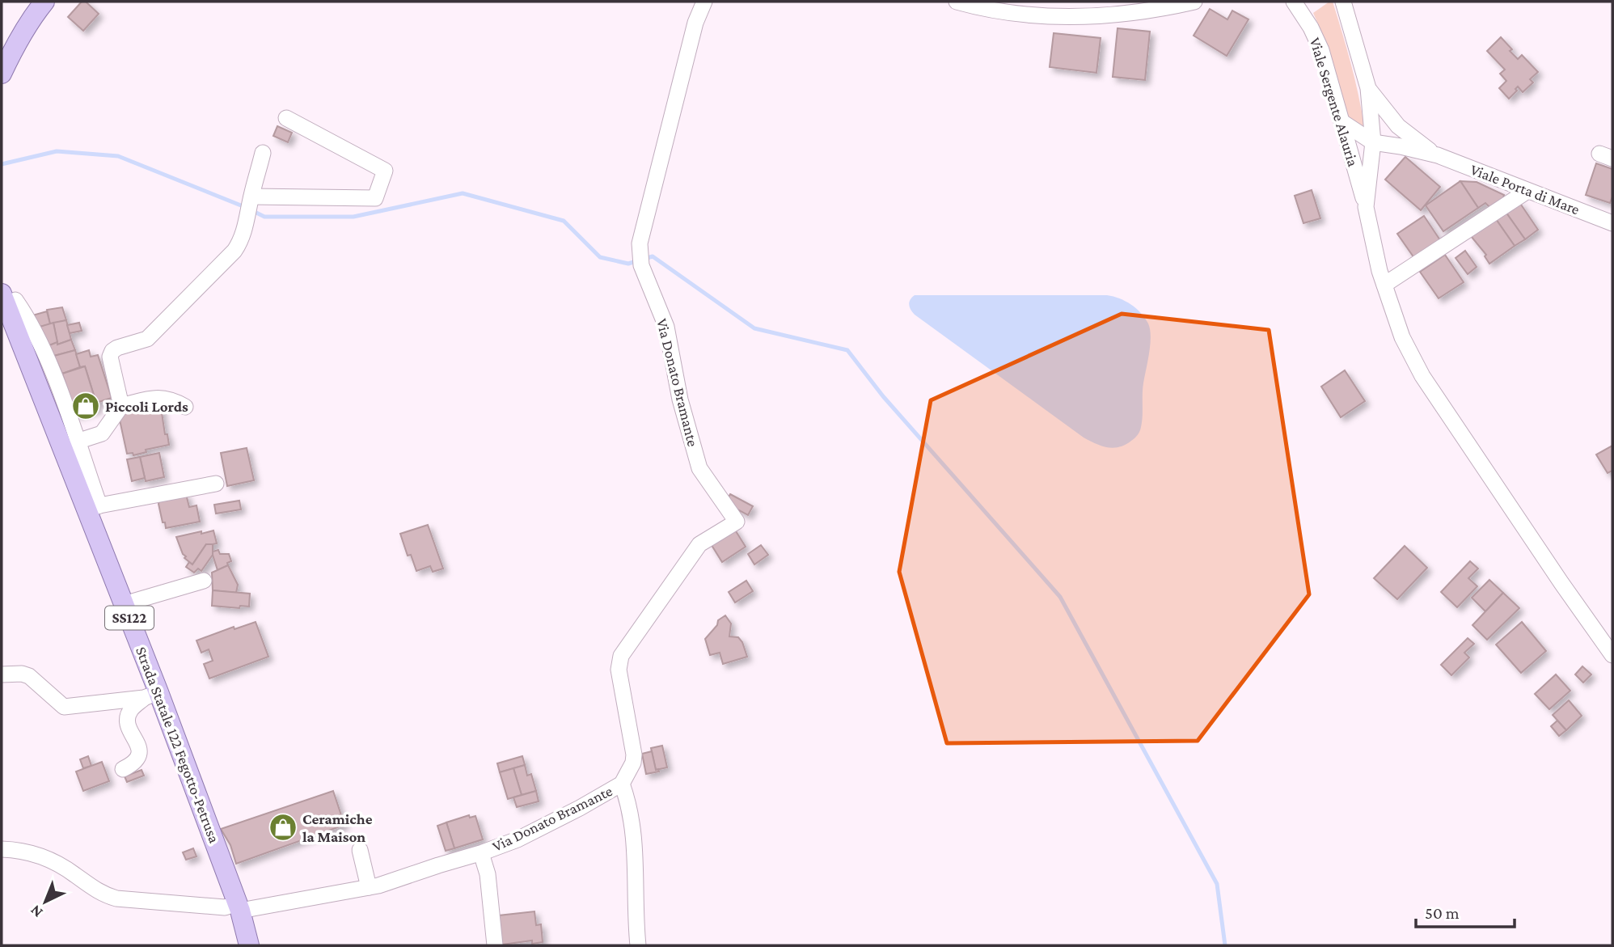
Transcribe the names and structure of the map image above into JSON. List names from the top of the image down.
{
  "streets": {
    "main road": ["SS122", "Strada Statale 122 Fegotto-Petrusa"],
    "street": ["Viale Sergente Alauria", "Viale Porta di Mare", "Via Donato Bramante"]
  },
  "crossings": [
    ["Via Donato Bramante", "Strada Statale 122 Fegotto-Petrusa"]
  ],
  "places": {
    "shop": ["Piccoli Lords", "Ceramiche la Maison"]
  },
  "scale_bar": "50 m",
  "north": "bottom left"
}
